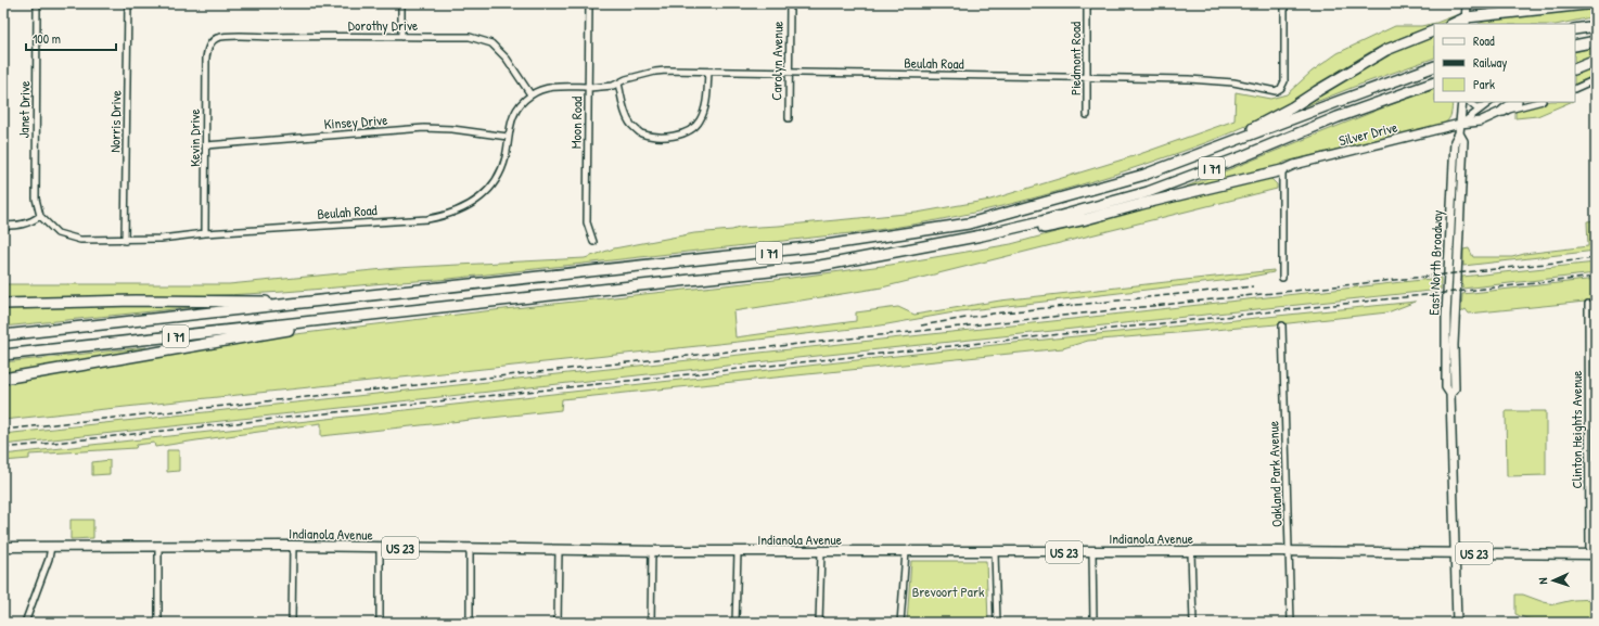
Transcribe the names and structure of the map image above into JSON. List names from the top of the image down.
{
  "streets": {
    "highway": ["I 71"],
    "main road": [
      "Silver Drive",
      "East North Broadway",
      "Indianola Avenue",
      "US 23"
    ],
    "street": [
      "Dorothy Drive",
      "Piedmont Road",
      "Carolyn Avenue",
      "Beulah Road",
      "Janet Drive",
      "Norris Drive",
      "Kinsey Drive",
      "Moon Road",
      "Kevin Drive",
      "Clinton Heights Avenue",
      "Oakland Park Avenue"
    ]
  },
  "crossings": [
    ["Dorothy Drive", "Beulah Road"],
    ["Dorothy Drive", "Kevin Drive"],
    ["Piedmont Road", "Beulah Road"],
    ["Carolyn Avenue", "Beulah Road"],
    ["Beulah Road", "Janet Drive"],
    ["Beulah Road", "Norris Drive"],
    ["Beulah Road", "Kinsey Drive"],
    ["Beulah Road", "Moon Road"],
    ["Beulah Road", "Kevin Drive"],
    ["Kinsey Drive", "Kevin Drive"],
    ["Silver Drive", "East North Broadway"],
    ["East North Broadway", "Indianola Avenue"],
    ["Clinton Heights Avenue", "Indianola Avenue"],
    ["Oakland Park Avenue", "Indianola Avenue"]
  ],
  "parks": ["Brevoort Park"],
  "legend": ["Road", "Railway", "Park"],
  "scale_bar": "100 m",
  "north": "left"
}
